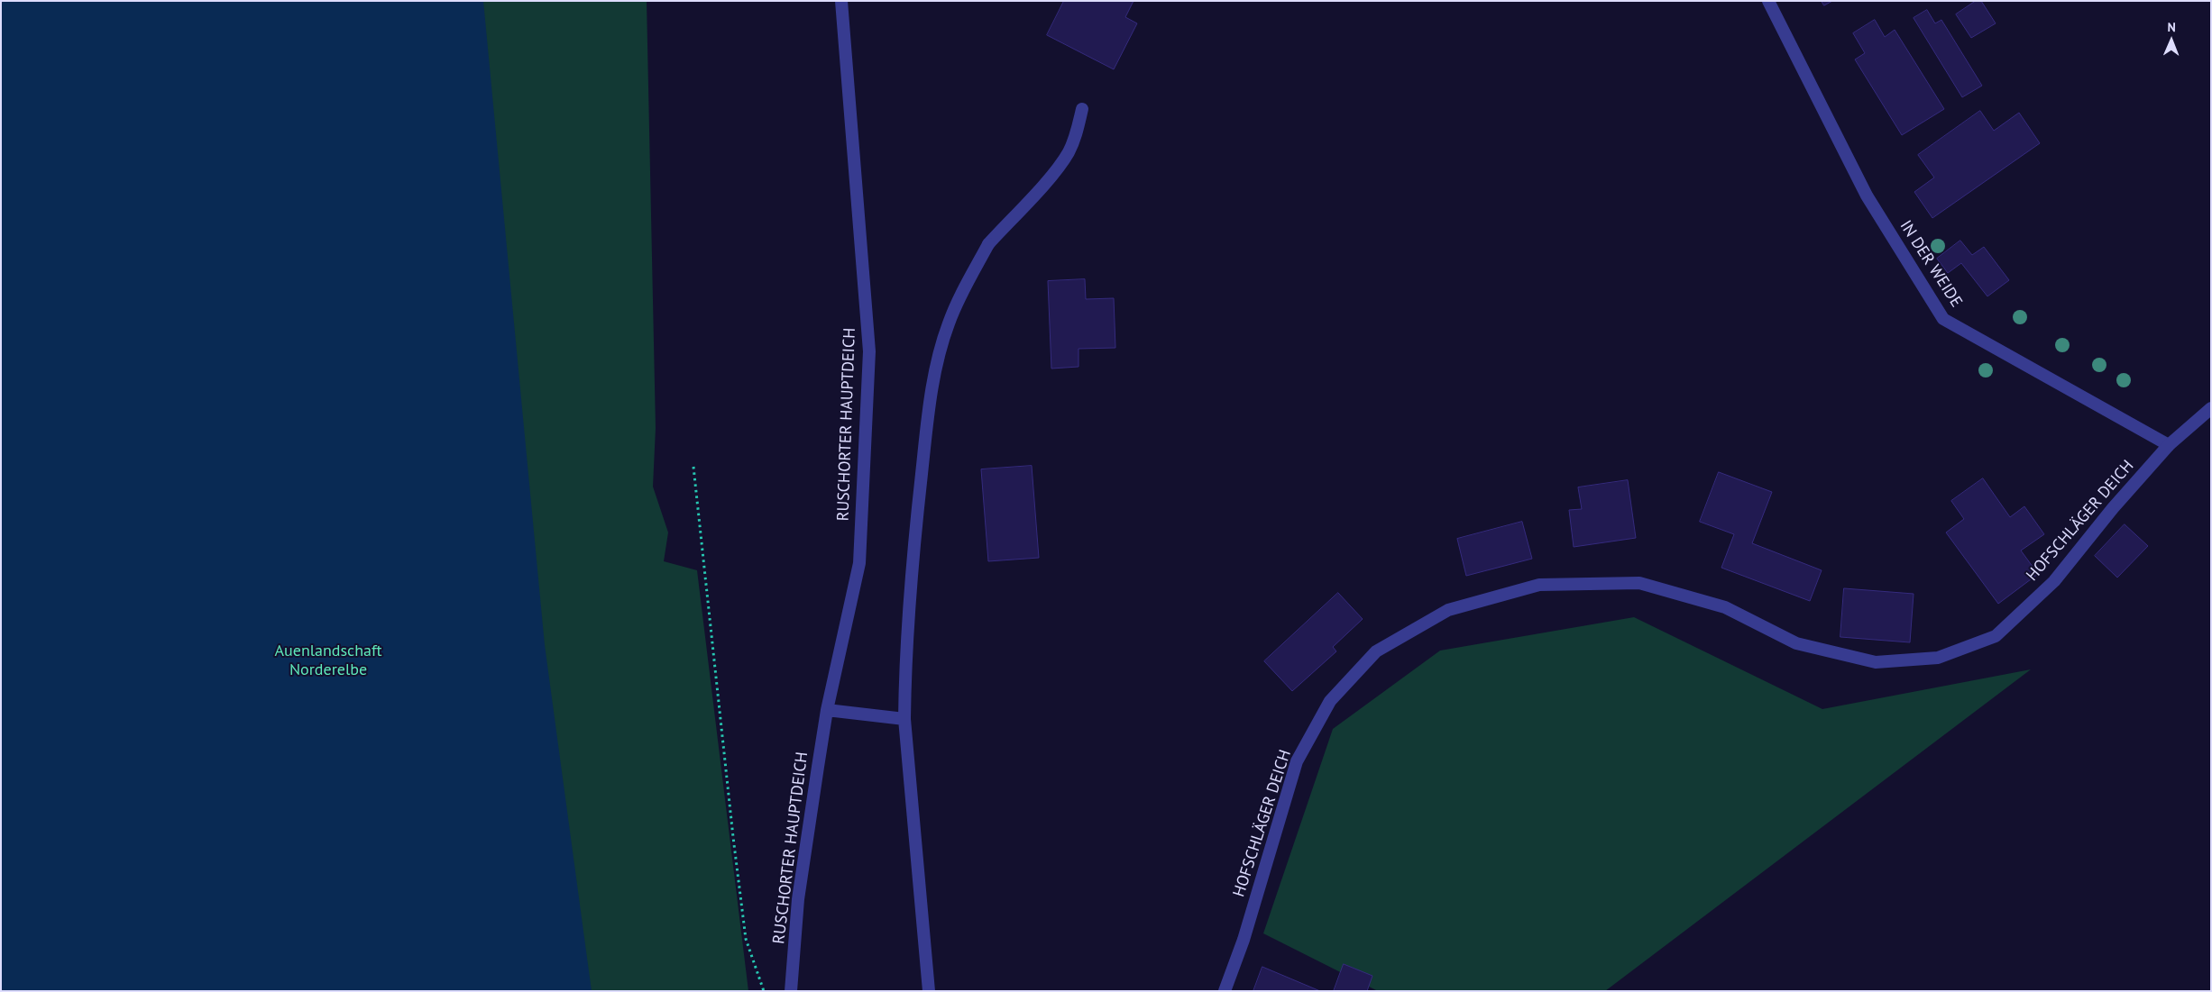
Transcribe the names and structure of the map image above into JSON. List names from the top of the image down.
{
  "streets": {
    "street": ["IN DER WEIDE", "RUSCHORTER HAUPTDEICH", "HOFSCHLÄGER DEICH"]
  },
  "crossings": [
    ["IN DER WEIDE", "HOFSCHLÄGER DEICH"]
  ],
  "parks": ["Auenlandschaft Norderelbe"],
  "north": "top"
}
